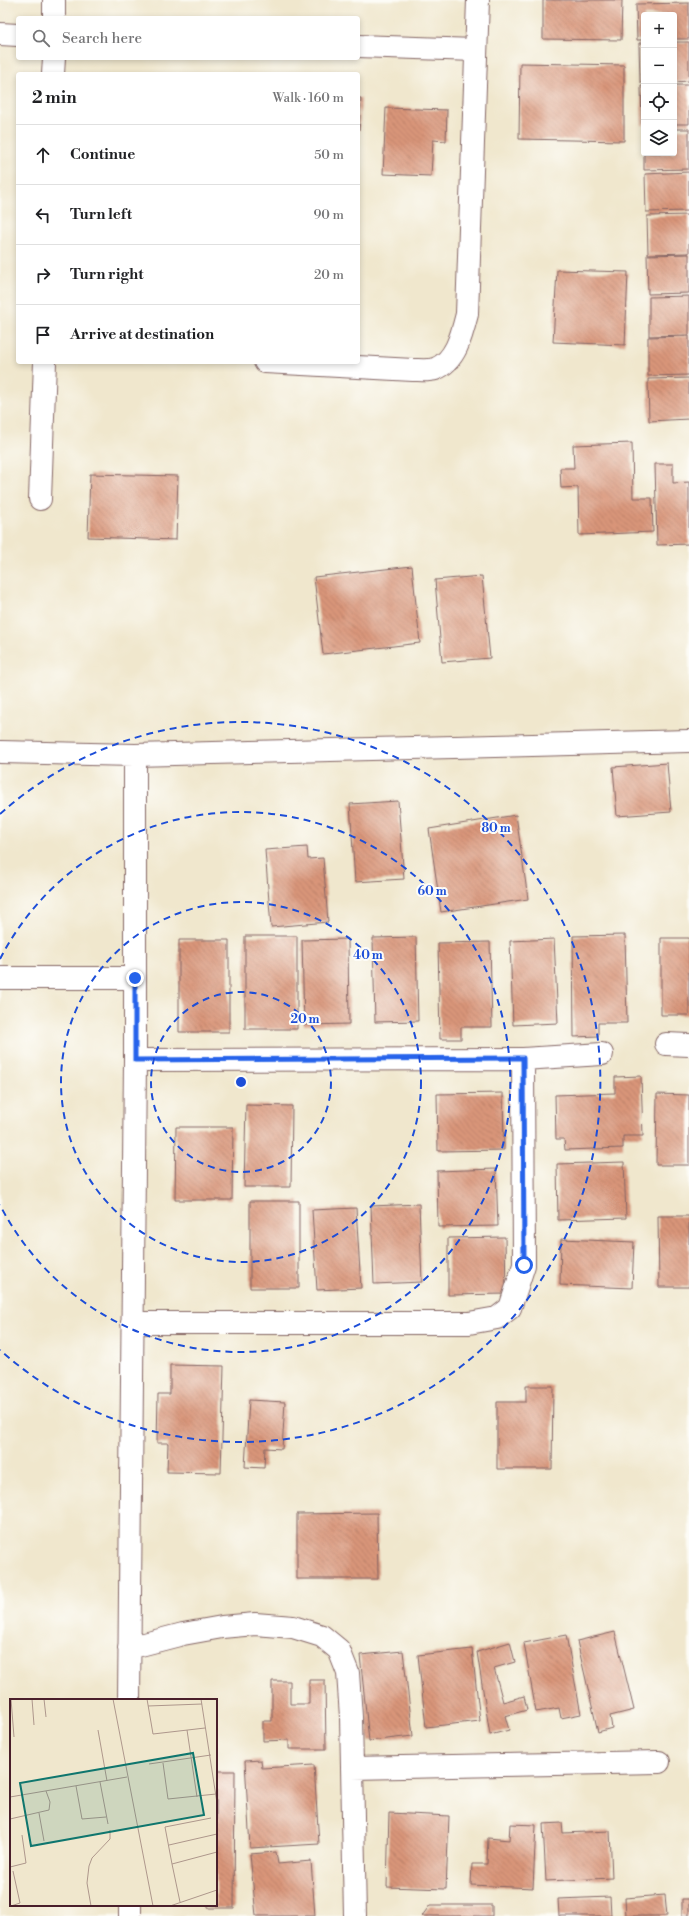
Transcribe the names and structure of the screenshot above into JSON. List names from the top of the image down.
{
  "page": {
    "map_buttons": ["+", "−"],
    "search": "Search here",
    "heading": ["2 min", "Walk · 160 m"],
    "list": [
      ["Continue", "50 m"],
      ["Turn left", "90 m"],
      ["Turn right", "20 m"],
      "Arrive at destination"
    ]
  },
  "rings": [
    "80 m",
    "60 m",
    "40 m",
    "20 m"
  ]
}
